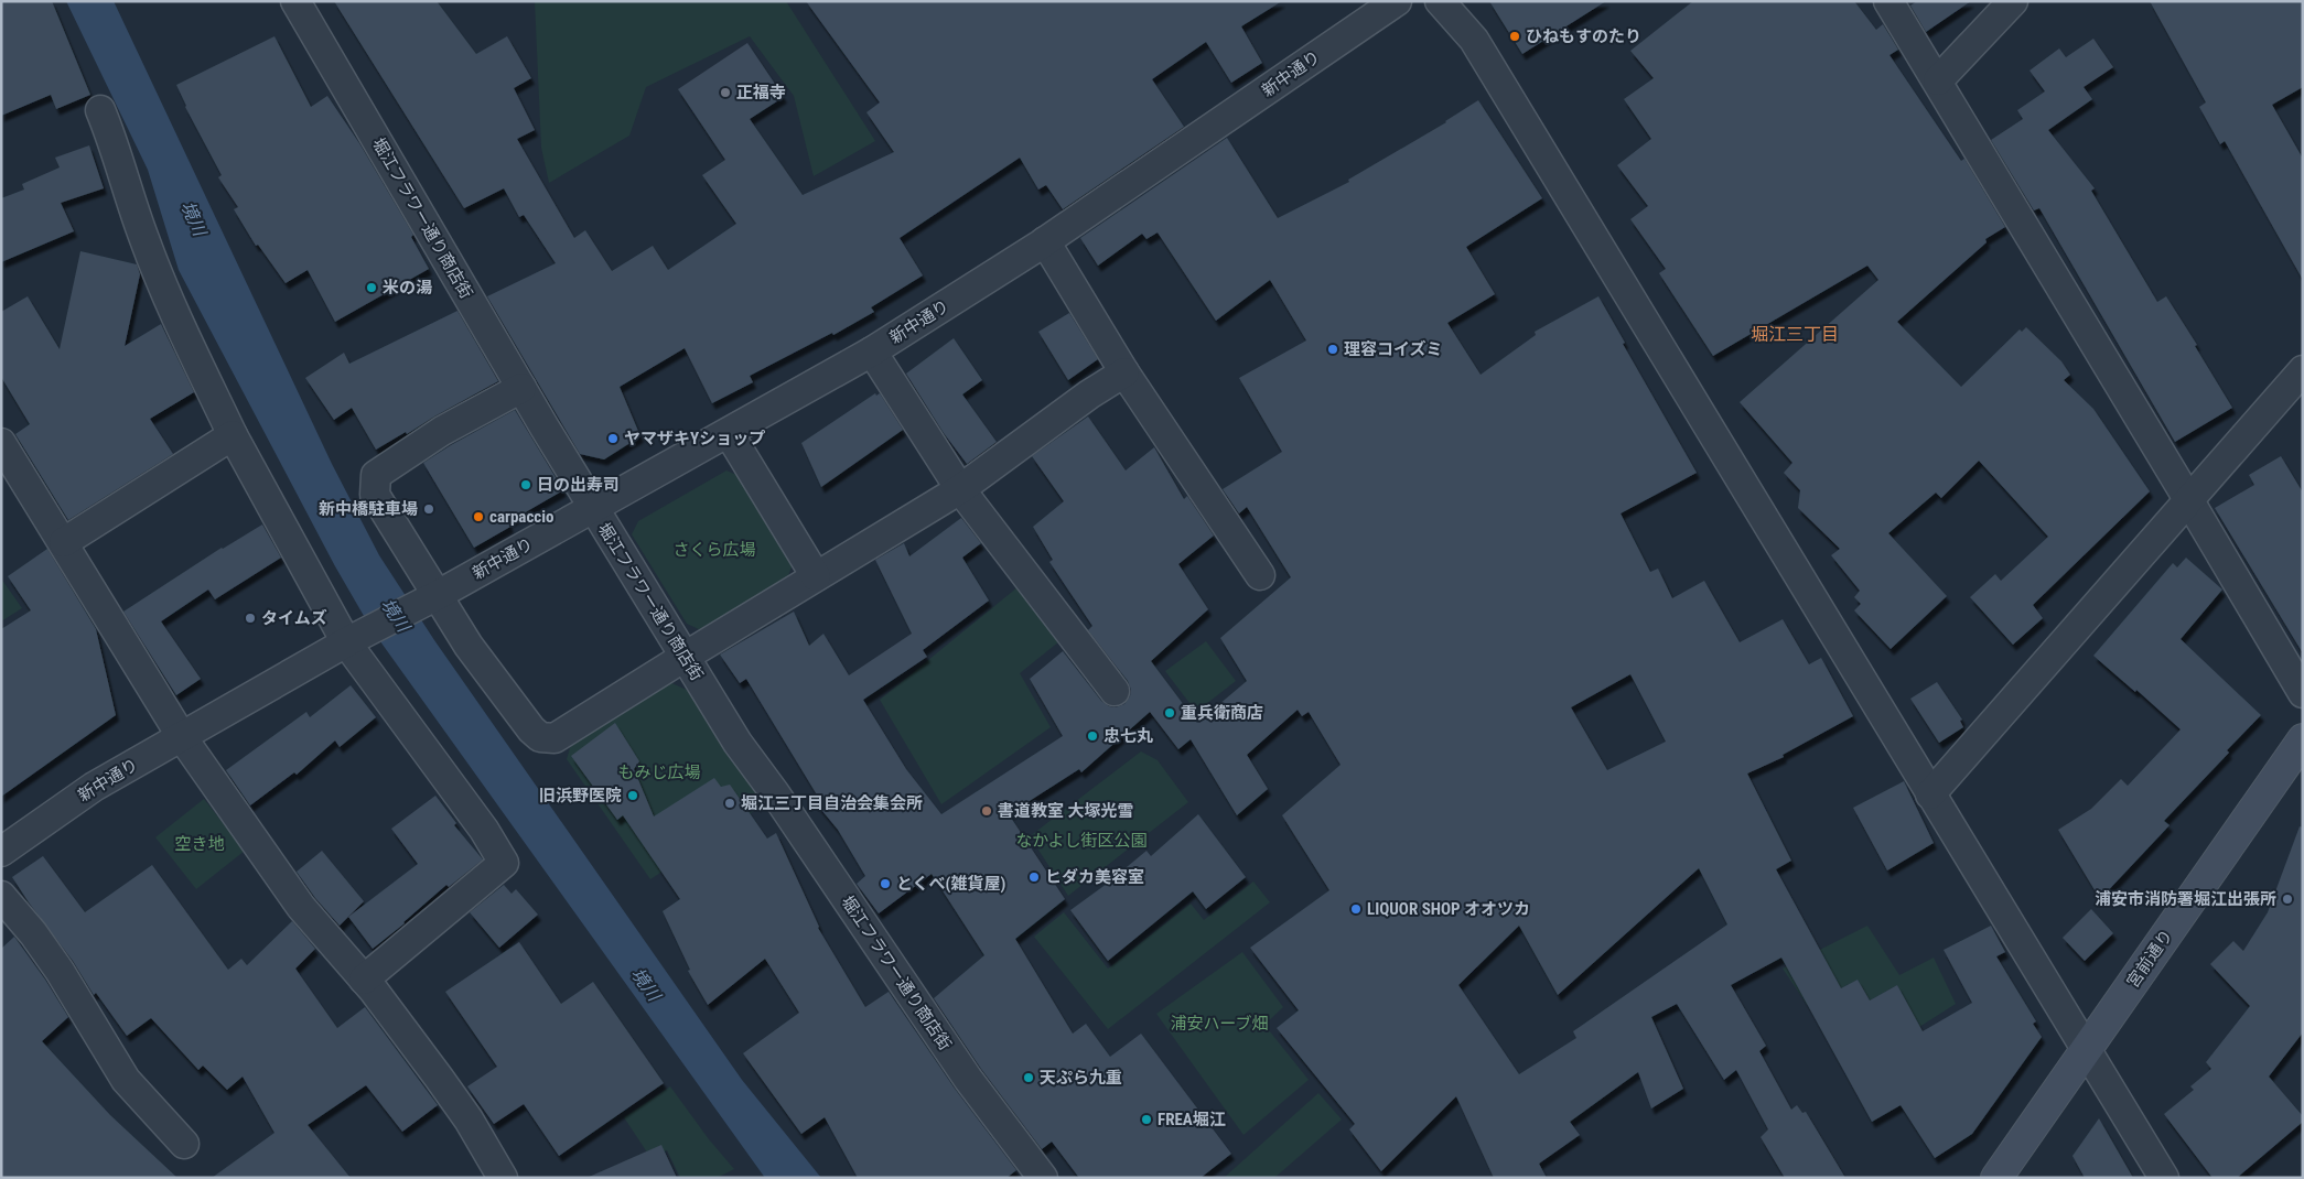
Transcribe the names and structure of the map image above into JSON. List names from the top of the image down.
{
  "streets": {
    "street": ["新中通り", "堀江フラワー通り商店街", "宮前通り"]
  },
  "crossings": [
    ["新中通り", "堀江フラワー通り商店街"]
  ],
  "districts": ["堀江三丁目"],
  "water": ["境川"],
  "parks": [
    "さくら広場",
    "もみじ広場",
    "なかよし街区公園",
    "空き地",
    "浦安ハーブ畑"
  ],
  "places": [
    "ひねもすのたり",
    "正福寺",
    "米の湯",
    "理容コイズミ",
    "ヤマザキYショップ",
    "日の出寿司",
    "新中橋駐車場",
    "carpaccio",
    "タイムズ",
    "重兵衛商店",
    "忠七丸",
    "旧浜野医院",
    "堀江三丁目自治会集会所",
    "書道教室 大塚光雪",
    "ヒダカ美容室",
    "とくべ(雑貨屋)",
    "浦安市消防署堀江出張所",
    "LIQUOR SHOP オオツカ",
    "天ぷら九重",
    "FREA堀江"
  ]
}
